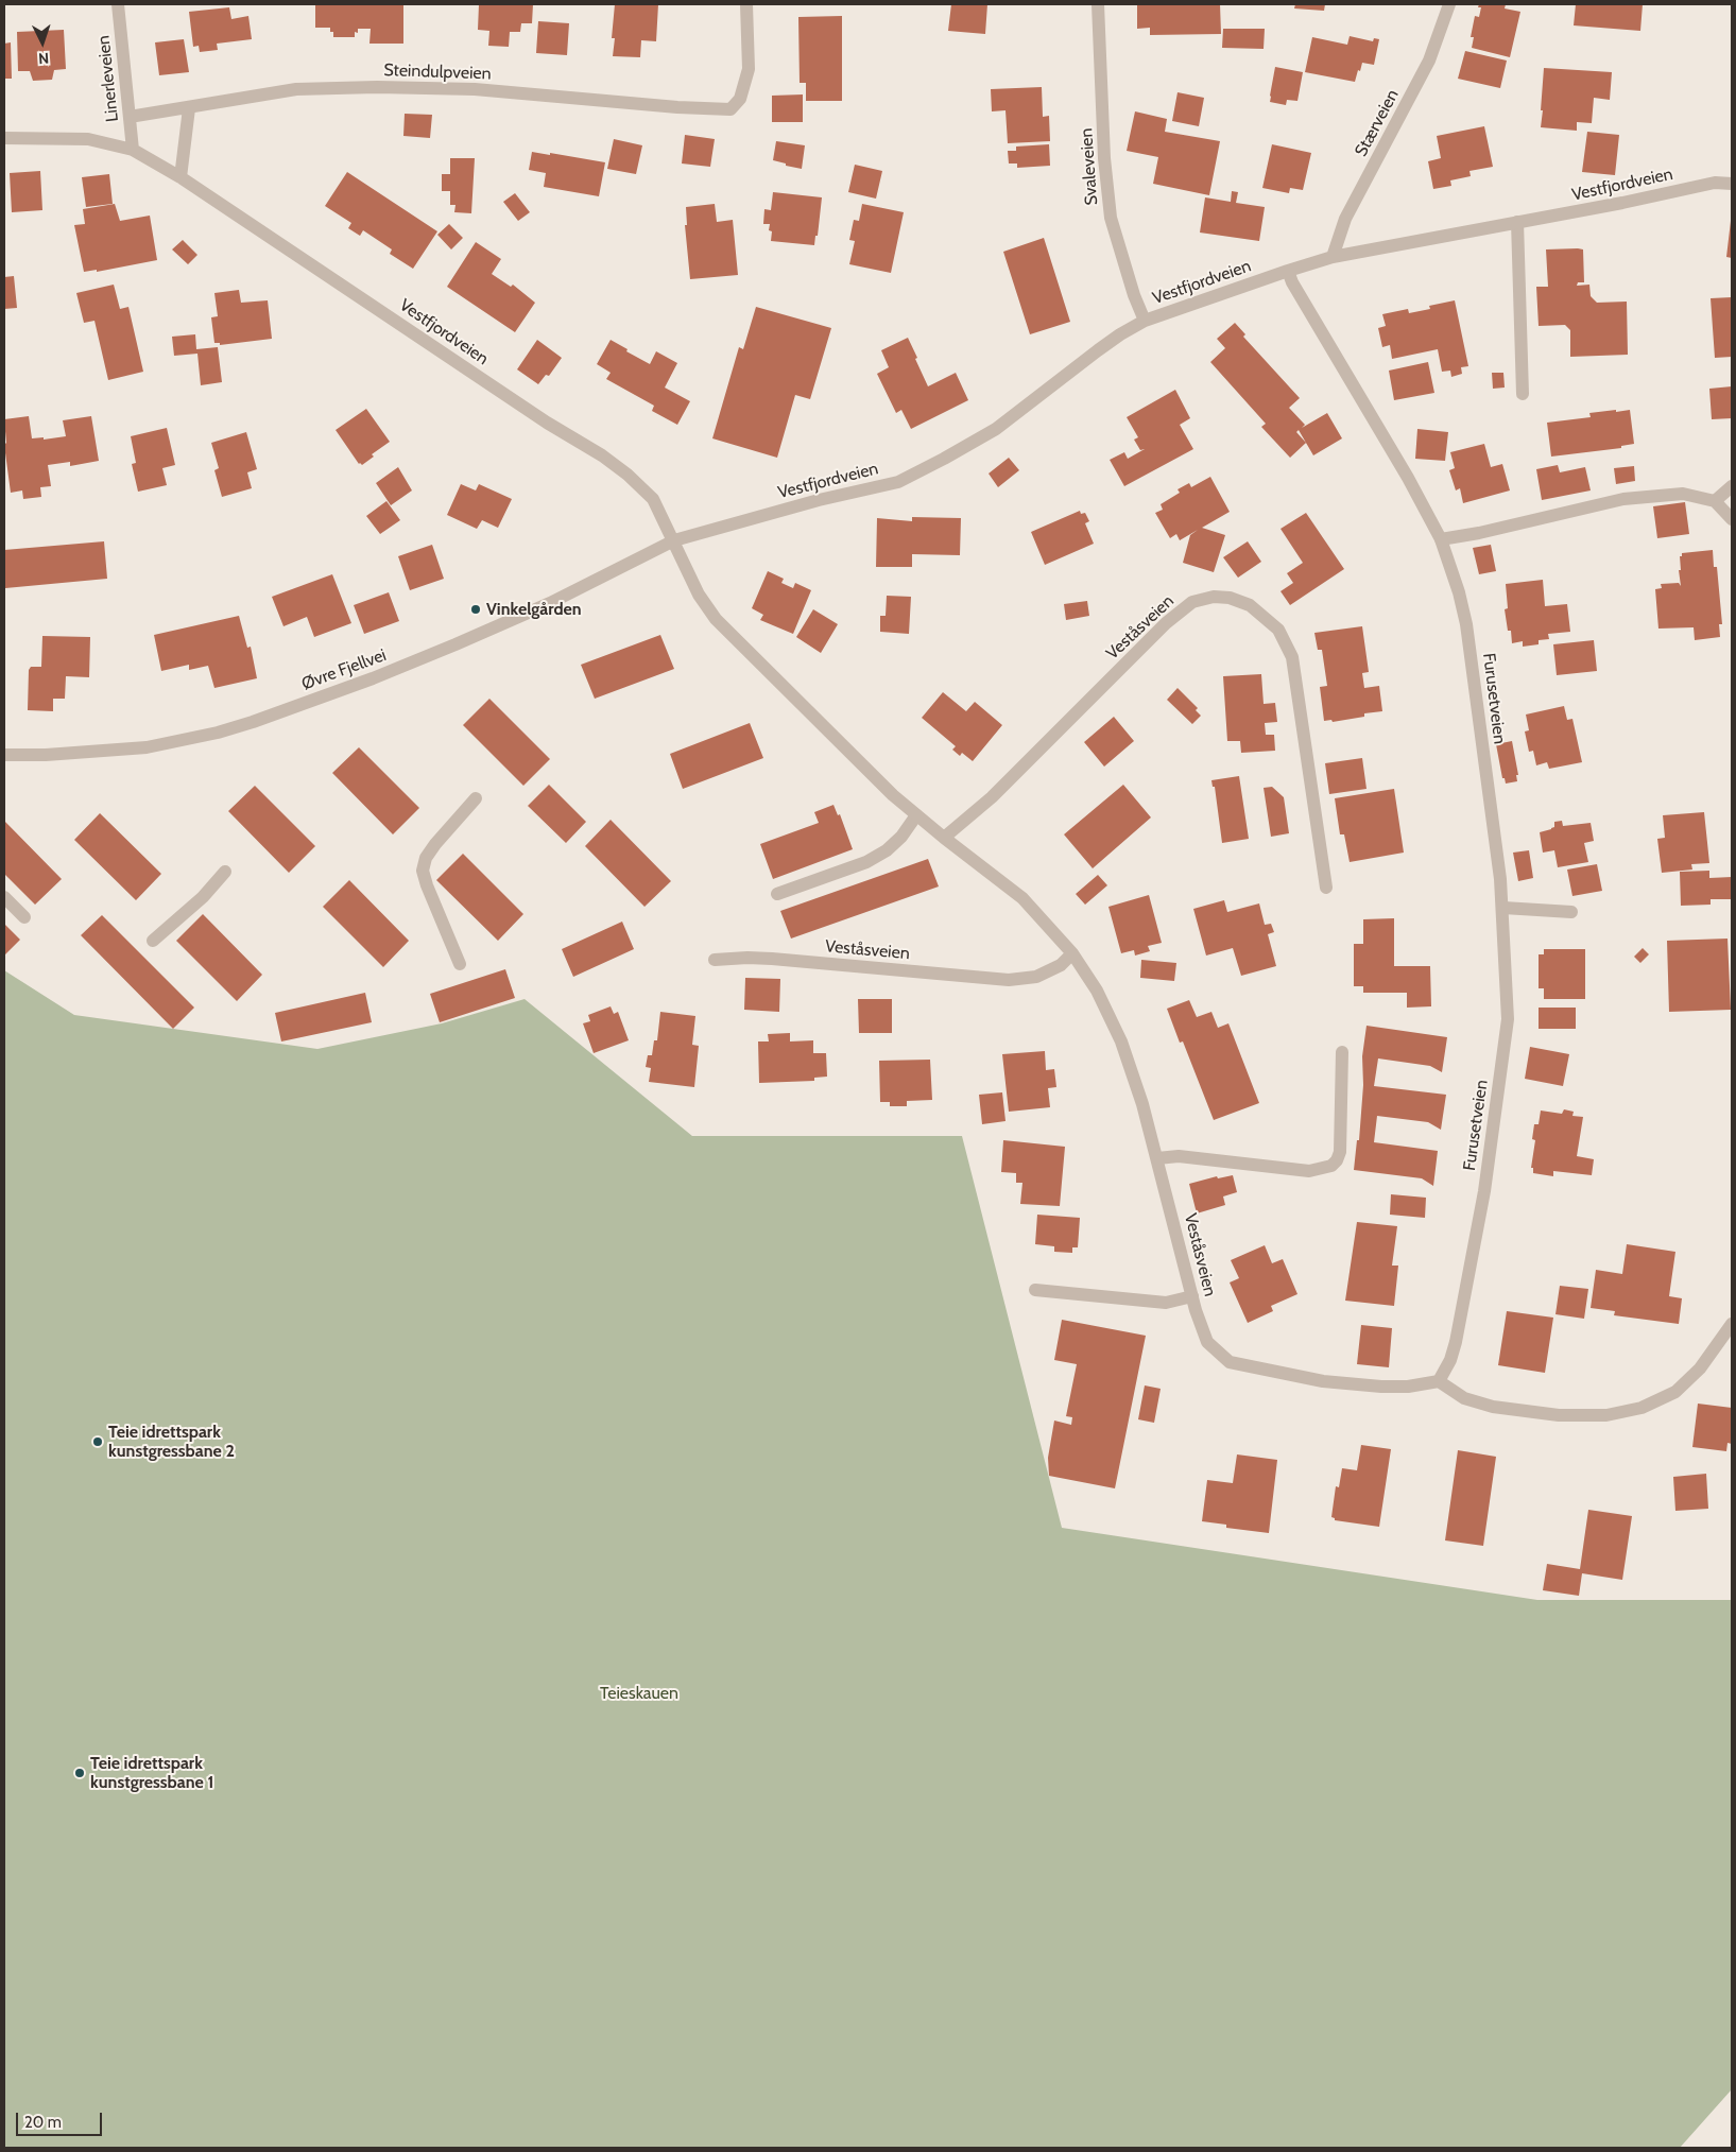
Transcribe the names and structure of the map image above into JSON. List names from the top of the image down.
{
  "streets": {
    "street": [
      "Steindulpveien",
      "Linerleveien",
      "Stærveien",
      "Svaleveien",
      "Vestfjordveien",
      "Veståsveien",
      "Øvre Fjellvei",
      "Furusetveien"
    ]
  },
  "crossings": [
    ["Steindulpveien", "Linerleveien"],
    ["Linerleveien", "Vestfjordveien"],
    ["Stærveien", "Vestfjordveien"],
    ["Svaleveien", "Vestfjordveien"],
    ["Vestfjordveien", "Veståsveien"],
    ["Vestfjordveien", "Øvre Fjellvei"],
    ["Vestfjordveien", "Furusetveien"],
    ["Veståsveien", "Øvre Fjellvei"],
    ["Veståsveien", "Furusetveien"]
  ],
  "parks": ["Teieskauen"],
  "places": ["Vinkelgården", "Teie idrettspark kunstgressbane 2", "Teie idrettspark kunstgressbane 1"],
  "scale_bar": "20 m",
  "north": "bottom"
}
